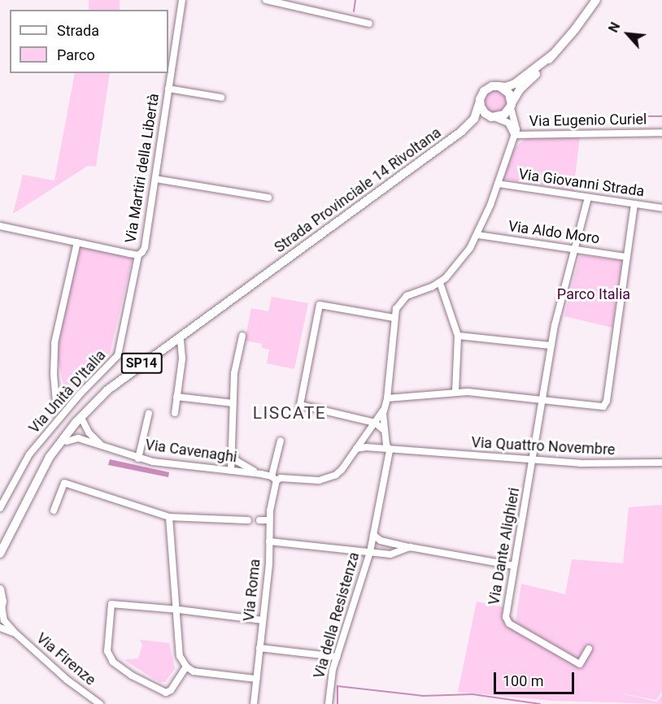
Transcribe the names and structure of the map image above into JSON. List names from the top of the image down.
{
  "streets": {
    "main road": ["Strada Provinciale 14 Rivoltana", "SP14"],
    "street": [
      "Via Eugenio Curiel",
      "Via Martiri della Libertà",
      "Via Giovanni Strada",
      "Via Aldo Moro",
      "Via Unità D'Italia",
      "Via Quattro Novembre",
      "Via Cavenaghi",
      "Via Dante Alighieri",
      "Via Roma",
      "Via della Resistenza",
      "Via Firenze"
    ]
  },
  "crossings": [
    ["Via Martiri della Libertà", "Via Unità D'Italia"],
    ["Via Giovanni Strada", "Via Dante Alighieri"],
    ["Strada Provinciale 14 Rivoltana", "Via Cavenaghi"],
    ["Via Aldo Moro", "Via Dante Alighieri"],
    ["Via Quattro Novembre", "Via Cavenaghi"],
    ["Via Quattro Novembre", "Via Dante Alighieri"],
    ["Via Quattro Novembre", "Via della Resistenza"],
    ["Via Cavenaghi", "Via Roma"]
  ],
  "districts": ["LISCATE"],
  "parks": ["Parco Italia"],
  "legend": ["Strada", "Parco"],
  "scale_bar": "100 m",
  "north": "top left"
}
